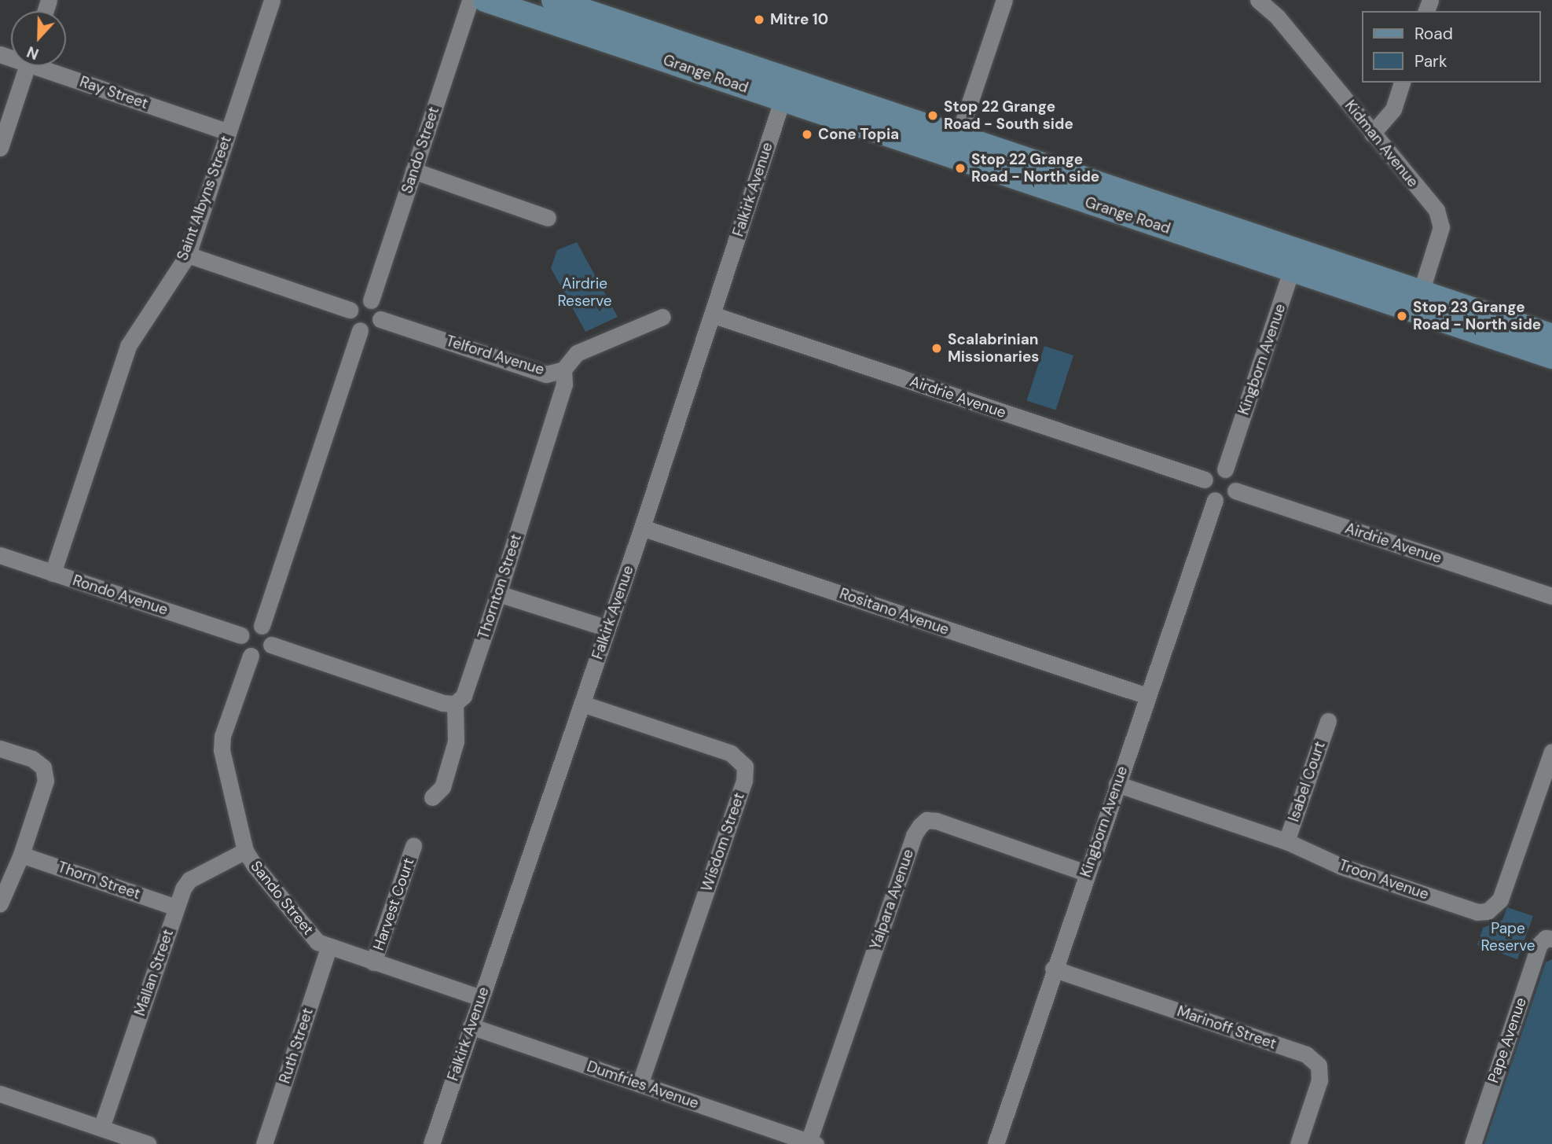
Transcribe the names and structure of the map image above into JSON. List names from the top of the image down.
{
  "streets": {
    "main road": ["Grange Road"],
    "street": [
      "Ray Street",
      "Kidman Avenue",
      "Sando Street",
      "Falkirk Avenue",
      "Saint Albyns Street",
      "Telford Avenue",
      "Kingborn Avenue",
      "Airdrie Avenue",
      "Thornton Street",
      "Rondo Avenue",
      "Rositano Avenue",
      "Isabel Court",
      "Wisdom Street",
      "Troon Avenue",
      "Thorn Street",
      "Yalpara Avenue",
      "Harvest Court",
      "Mallan Street",
      "Marinoff Street",
      "Pape Avenue",
      "Ruth Street",
      "Dumfries Avenue"
    ]
  },
  "crossings": [
    ["Grange Road", "Kidman Avenue"],
    ["Grange Road", "Falkirk Avenue"],
    ["Grange Road", "Kingborn Avenue"],
    ["Ray Street", "Saint Albyns Street"],
    ["Sando Street", "Falkirk Avenue"],
    ["Sando Street", "Telford Avenue"],
    ["Sando Street", "Rondo Avenue"],
    ["Sando Street", "Harvest Court"],
    ["Sando Street", "Mallan Street"],
    ["Sando Street", "Ruth Street"],
    ["Falkirk Avenue", "Airdrie Avenue"],
    ["Falkirk Avenue", "Rositano Avenue"],
    ["Falkirk Avenue", "Wisdom Street"],
    ["Falkirk Avenue", "Dumfries Avenue"],
    ["Saint Albyns Street", "Rondo Avenue"],
    ["Telford Avenue", "Thornton Street"],
    ["Kingborn Avenue", "Airdrie Avenue"],
    ["Kingborn Avenue", "Rositano Avenue"],
    ["Kingborn Avenue", "Troon Avenue"],
    ["Kingborn Avenue", "Yalpara Avenue"],
    ["Kingborn Avenue", "Marinoff Street"],
    ["Isabel Court", "Troon Avenue"],
    ["Wisdom Street", "Dumfries Avenue"],
    ["Thorn Street", "Mallan Street"],
    ["Yalpara Avenue", "Dumfries Avenue"]
  ],
  "parks": ["Airdrie Reserve", "Pape Reserve"],
  "places": [
    "Mitre 10",
    "Stop 22 Grange Road - South side",
    "Cone Topia",
    "Stop 22 Grange Road - North side",
    "Stop 23 Grange Road - North side",
    "Scalabrinian Missionaries"
  ],
  "legend": ["Road", "Park"],
  "north": "bottom"
}
